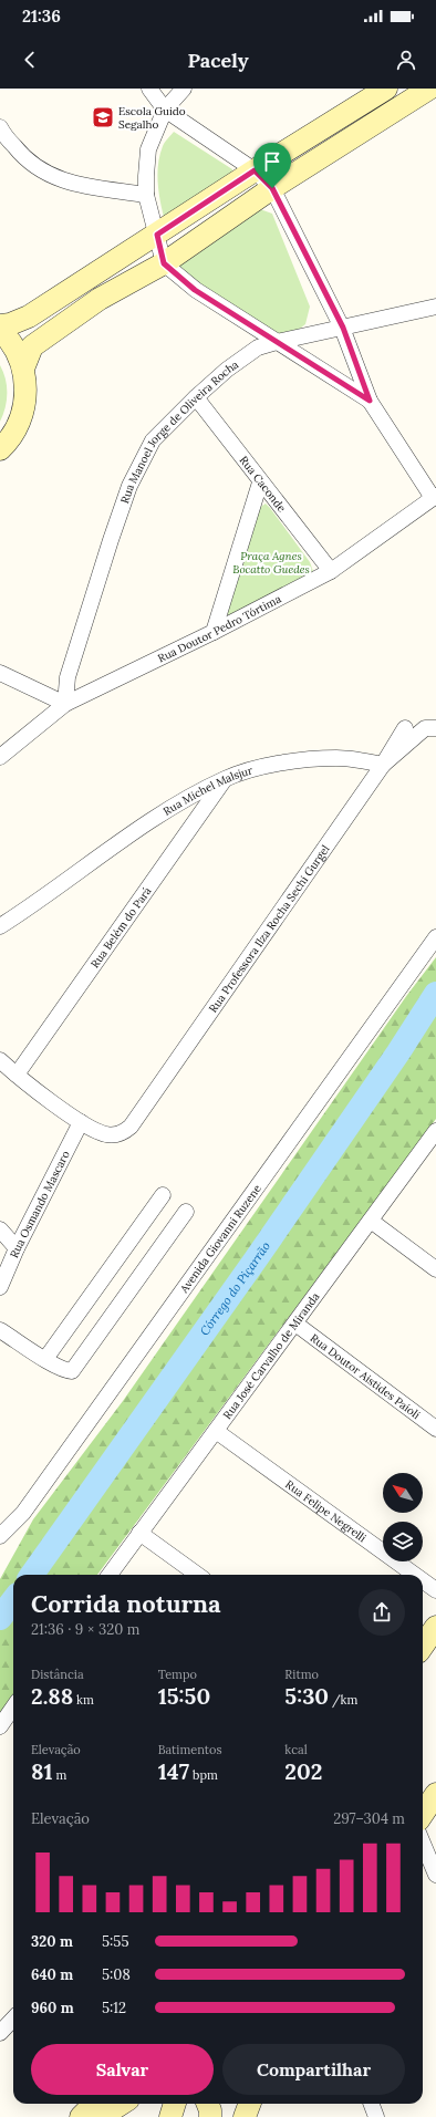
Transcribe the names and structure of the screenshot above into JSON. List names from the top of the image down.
{
  "streets": {
    "street": [
      "Rua Manoel Jorge de Oliveira Rocha",
      "Rua Caconde",
      "Rua Doutor Pedro Tórtima",
      "Rua Michel Malsjur",
      "Rua Belém do Pará",
      "Rua Professora Ilza Rocha Sechi Gurgel",
      "Rua Osmando Mascaro",
      "Avenida Giovanni Ruzene",
      "Rua José Carvalho de Miranda",
      "Rua Doutor Aistides Paioli",
      "Rua Felipe Negrelli"
    ]
  },
  "crossings": [
    ["Rua Manoel Jorge de Oliveira Rocha", "Rua Caconde"],
    ["Rua Manoel Jorge de Oliveira Rocha", "Rua Doutor Pedro Tórtima"],
    ["Rua Caconde", "Rua Doutor Pedro Tórtima"],
    ["Rua Michel Malsjur", "Rua Belém do Pará"],
    ["Rua Michel Malsjur", "Rua Professora Ilza Rocha Sechi Gurgel"],
    ["Rua Professora Ilza Rocha Sechi Gurgel", "Rua Osmando Mascaro"],
    ["Rua José Carvalho de Miranda", "Rua Doutor Aistides Paioli"],
    ["Rua José Carvalho de Miranda", "Rua Felipe Negrelli"]
  ],
  "water": ["Córrego do Piçarrão"],
  "parks": ["Praça Agnes Bocatto Guedes"],
  "places": {
    "school or university": ["Escola Guido Segalho"]
  },
  "north": "top left",
  "page": {
    "status": "21:36",
    "header": "Pacely",
    "heading": ["Corrida noturna", "21:36 · 9 × 320 m"],
    "stats": [
      ["Distância", "2.88 km"],
      ["Tempo", "15:50"],
      ["Ritmo", "5:30 /km"],
      ["Elevação", "81 m"],
      ["Batimentos", "147 bpm"],
      ["kcal", "202"]
    ],
    "chart": ["Elevação", "297–304 m"],
    "list": [
      {
        "name": "320 m",
        "note": "5:55"
      },
      {
        "name": "640 m",
        "note": "5:08"
      },
      {
        "name": "960 m",
        "note": "5:12"
      }
    ],
    "buttons": ["Salvar", "Compartilhar"]
  }
}
